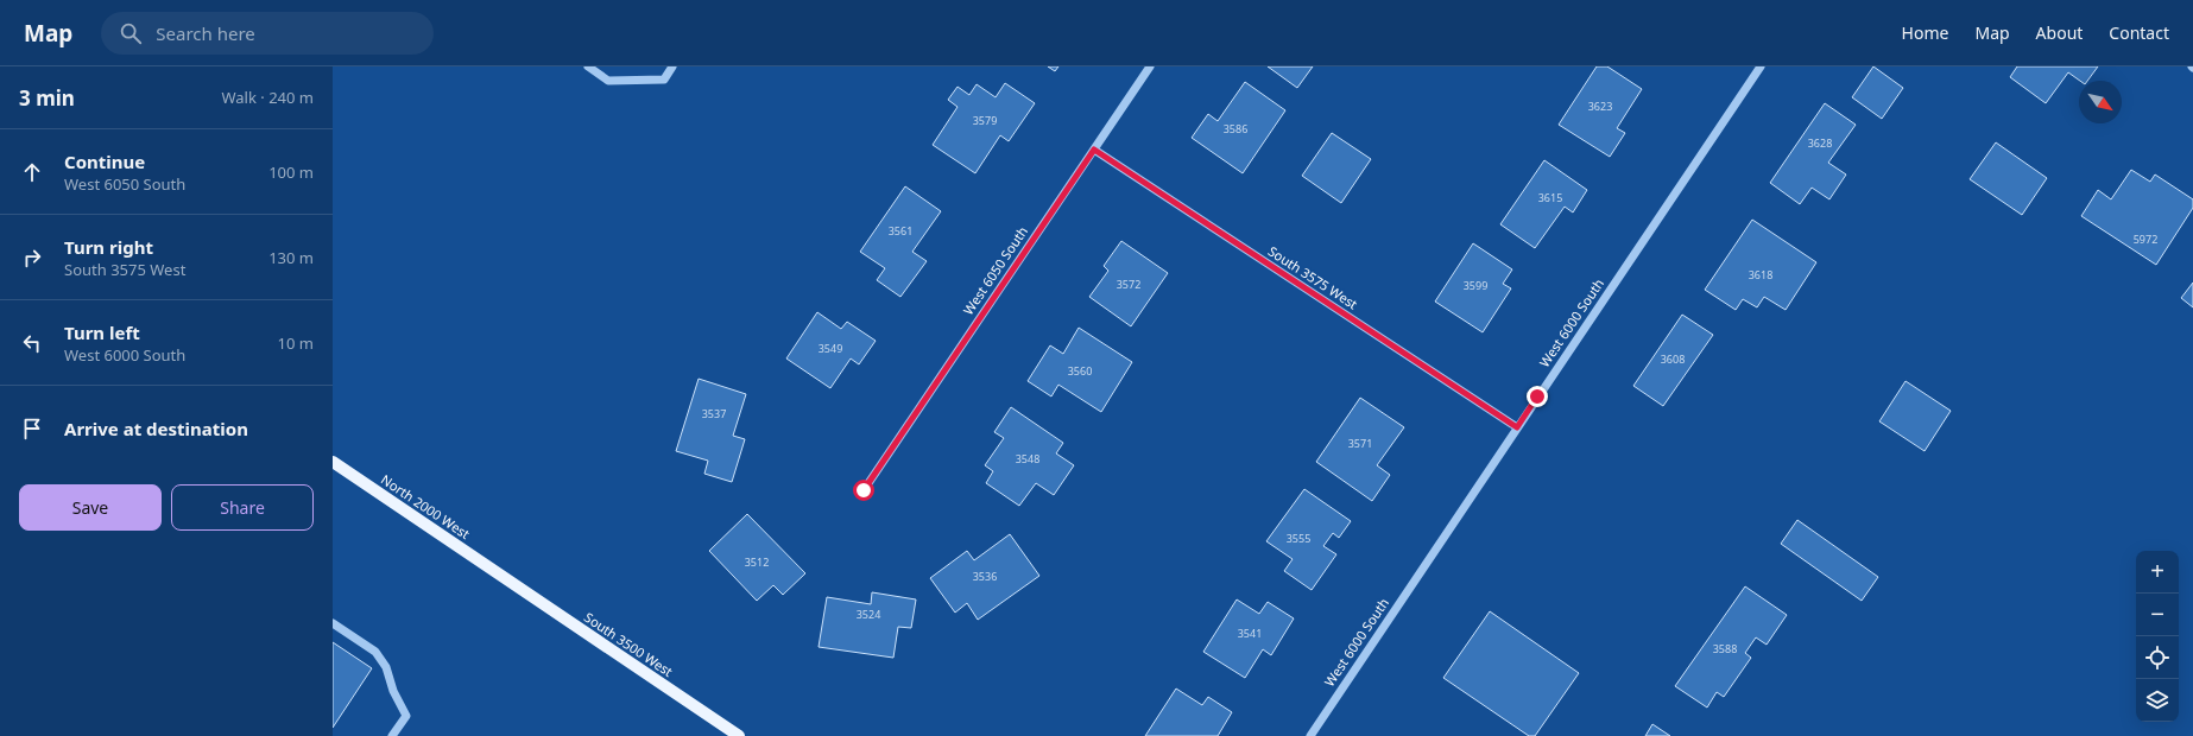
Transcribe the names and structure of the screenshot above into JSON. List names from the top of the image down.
{
  "streets": {
    "main road": ["North 2000 West", "South 3500 West"],
    "street": ["West 6050 South", "South 3575 West", "West 6000 South"]
  },
  "crossings": [
    ["West 6050 South", "South 3575 West"],
    ["South 3575 West", "West 6000 South"],
    ["North 2000 West", "South 3500 West"]
  ],
  "house_numbers": [
    "3623",
    "3579",
    "3586",
    "3628",
    "3615",
    "3561",
    "5972",
    "3618",
    "3572",
    "3599",
    "3549",
    "3608",
    "3560",
    "3537",
    "3571",
    "3548",
    "3555",
    "3512",
    "3536",
    "3524",
    "3541",
    "3588"
  ],
  "north": "bottom right",
  "page": {
    "header": "Map",
    "search": "Search here",
    "nav": [
      "Home",
      "Map",
      "About",
      "Contact"
    ],
    "heading": ["3 min", "Walk · 240 m"],
    "list": [
      ["Continue", "West 6050 South", "100 m"],
      ["Turn right", "South 3575 West", "130 m"],
      ["Turn left", "West 6000 South", "10 m"],
      "Arrive at destination"
    ],
    "buttons": ["Save", "Share"],
    "map_buttons": ["+", "−"]
  }
}
